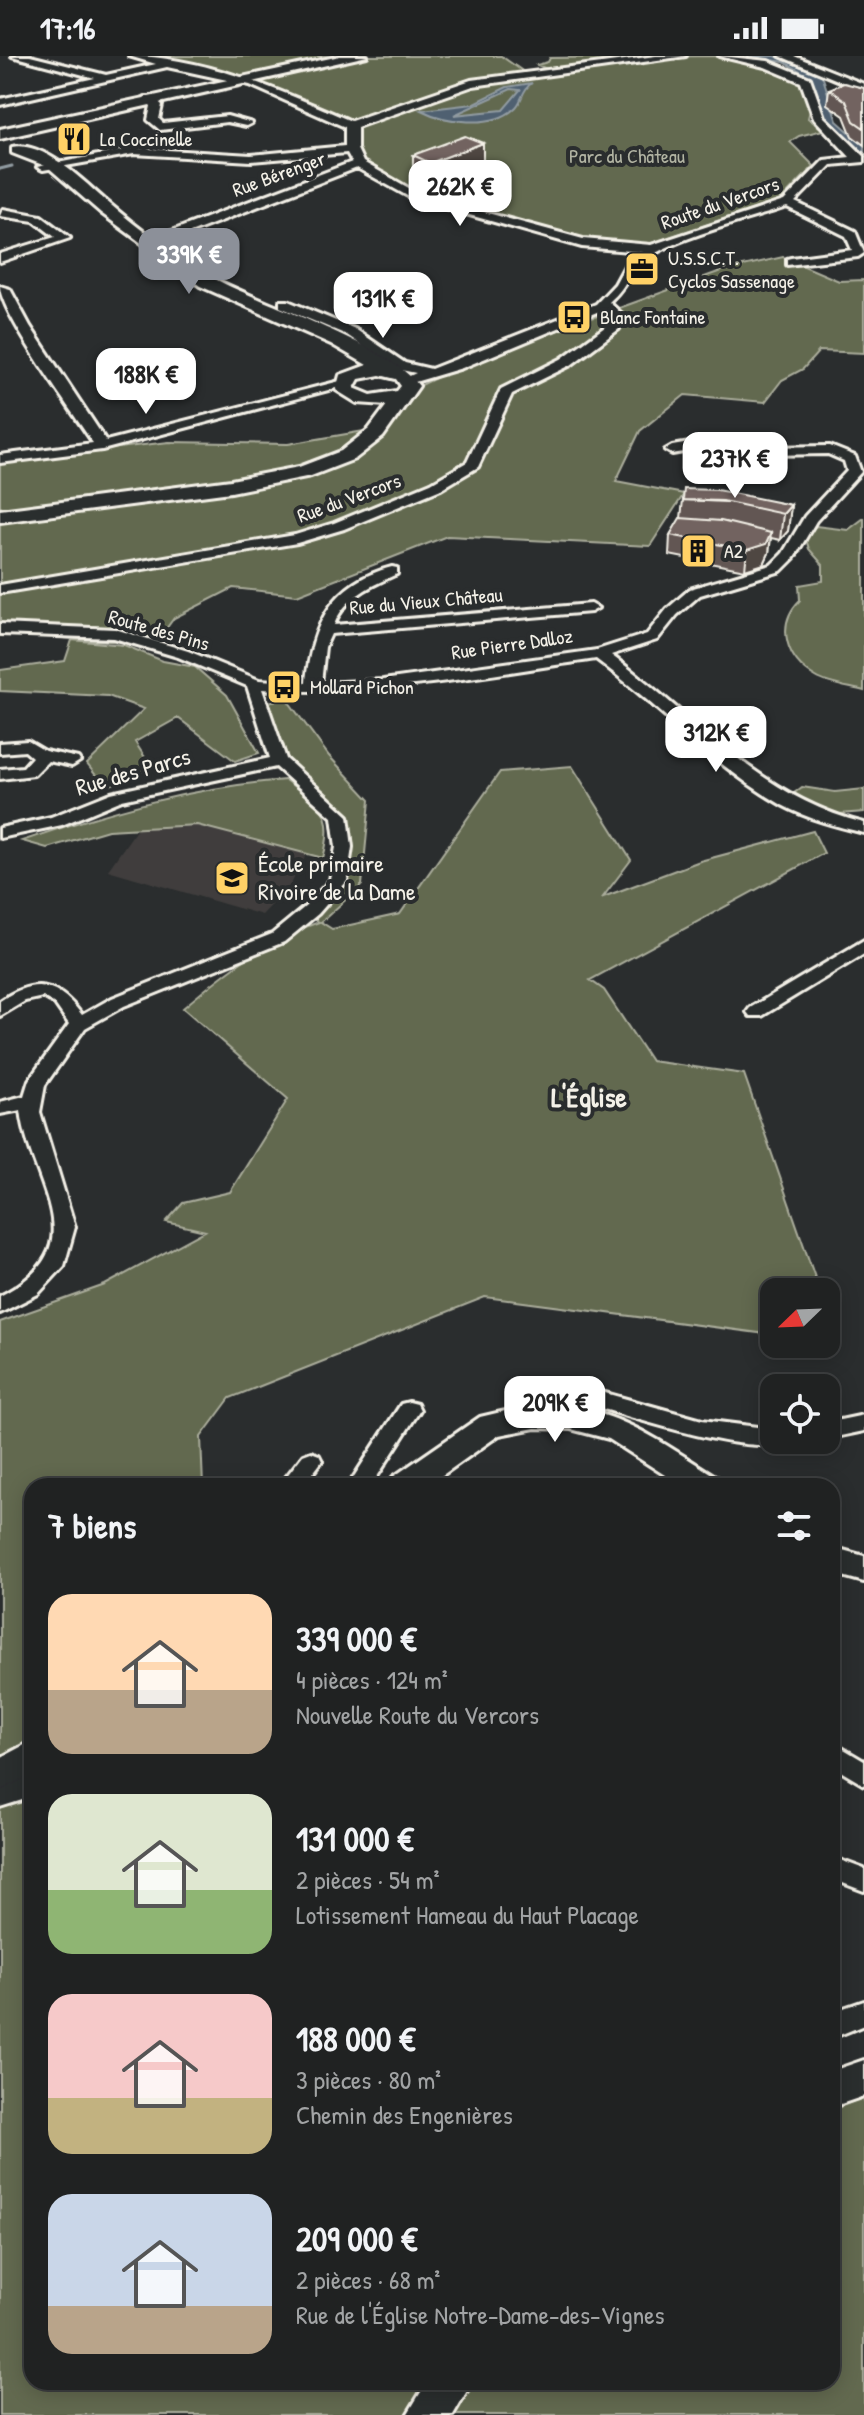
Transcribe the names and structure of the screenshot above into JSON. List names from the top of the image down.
{
  "streets": {
    "street": [
      "Rue Bérenger",
      "Route du Vercors",
      "Rue du Vercors",
      "Rue du Vieux Château",
      "Route des Pins",
      "Rue Pierre Dalloz",
      "Rue des Parcs"
    ]
  },
  "crossings": [
    ["Route du Vercors", "Rue du Vercors"],
    ["Rue du Vieux Château", "Rue Pierre Dalloz"],
    ["Route des Pins", "Rue Pierre Dalloz"]
  ],
  "districts": ["L'Église"],
  "parks": ["Parc du Château"],
  "places": {
    "restaurant": ["La Coccinelle"],
    "office": ["U.S.S.C.T. Cyclos Sassenage"],
    "bus stop": ["Blanc Fontaine", "Mollard Pichon"],
    "building": ["A2"],
    "school or university": ["École primaire Rivoire de la Dame"]
  },
  "north": "bottom left",
  "page": {
    "status": "17:16",
    "price": [
      "262K €",
      "339K €",
      "131K €",
      "188K €",
      "237K €",
      "312K €",
      "209K €"
    ],
    "heading": "7 biens",
    "list": [
      {
        "name": "339 000 €",
        "note": "4 pièces · 124 m² · Nouvelle Route du Vercors"
      },
      {
        "name": "131 000 €",
        "note": "2 pièces · 54 m² · Lotissement Hameau du Haut Placage"
      },
      {
        "name": "188 000 €",
        "note": "3 pièces · 80 m² · Chemin des Engenières"
      },
      {
        "name": "209 000 €",
        "note": "2 pièces · 68 m² · Rue de l'Église Notre-Dame-des-Vignes"
      }
    ]
  }
}
